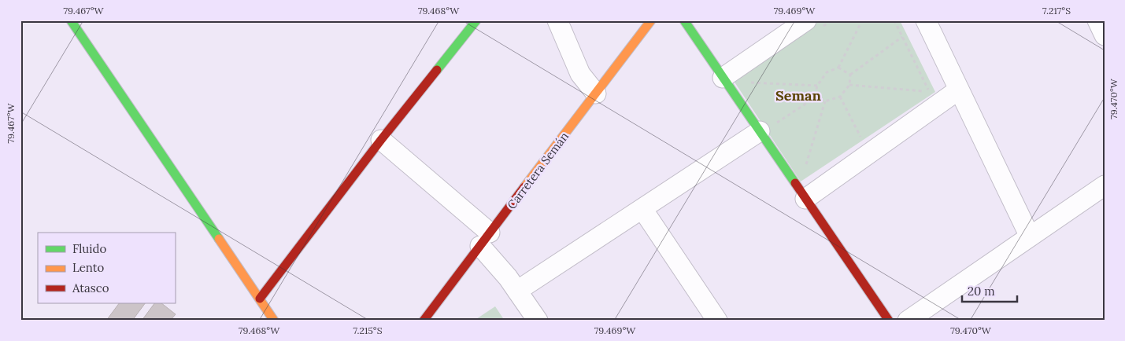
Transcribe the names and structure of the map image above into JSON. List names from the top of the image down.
{
  "streets": {
    "street": ["Carretera Semán"]
  },
  "districts": ["Seman"],
  "legend": ["Fluido", "Lento", "Atasco"],
  "scale_bar": "20 m",
  "coordinates": [
    "79.467°W",
    "79.468°W",
    "79.469°W",
    "7.217°S",
    "79.470°W",
    "7.215°S"
  ]
}
